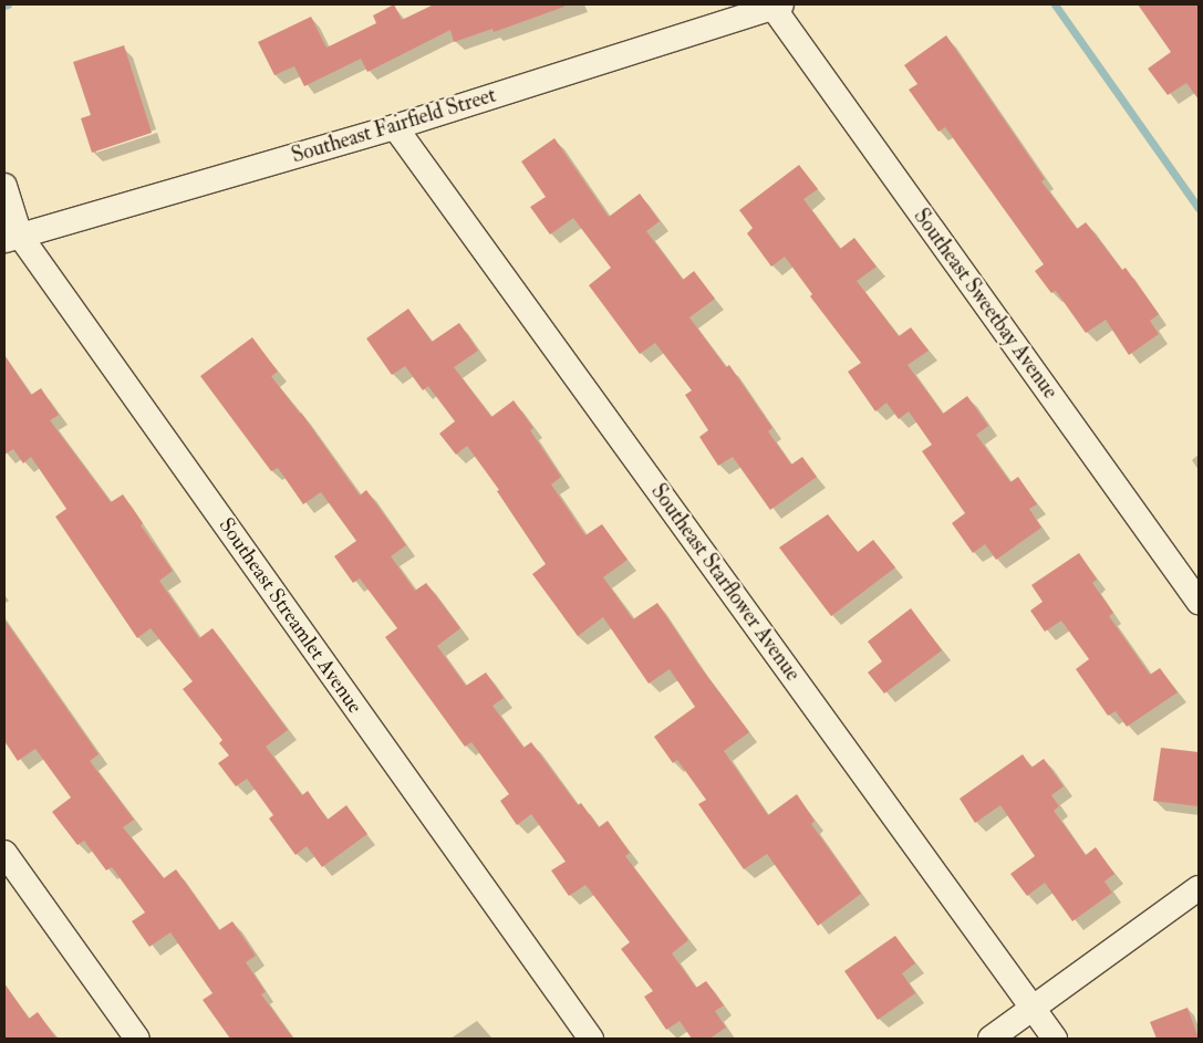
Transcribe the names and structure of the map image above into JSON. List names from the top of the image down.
{
  "streets": {
    "street": [
      "Southeast Fairfield Street",
      "Southeast Sweetbay Avenue",
      "Southeast Starflower Avenue",
      "Southeast Streamlet Avenue"
    ]
  },
  "crossings": [
    ["Southeast Fairfield Street", "Southeast Sweetbay Avenue"],
    ["Southeast Fairfield Street", "Southeast Starflower Avenue"],
    ["Southeast Fairfield Street", "Southeast Streamlet Avenue"]
  ]
}
